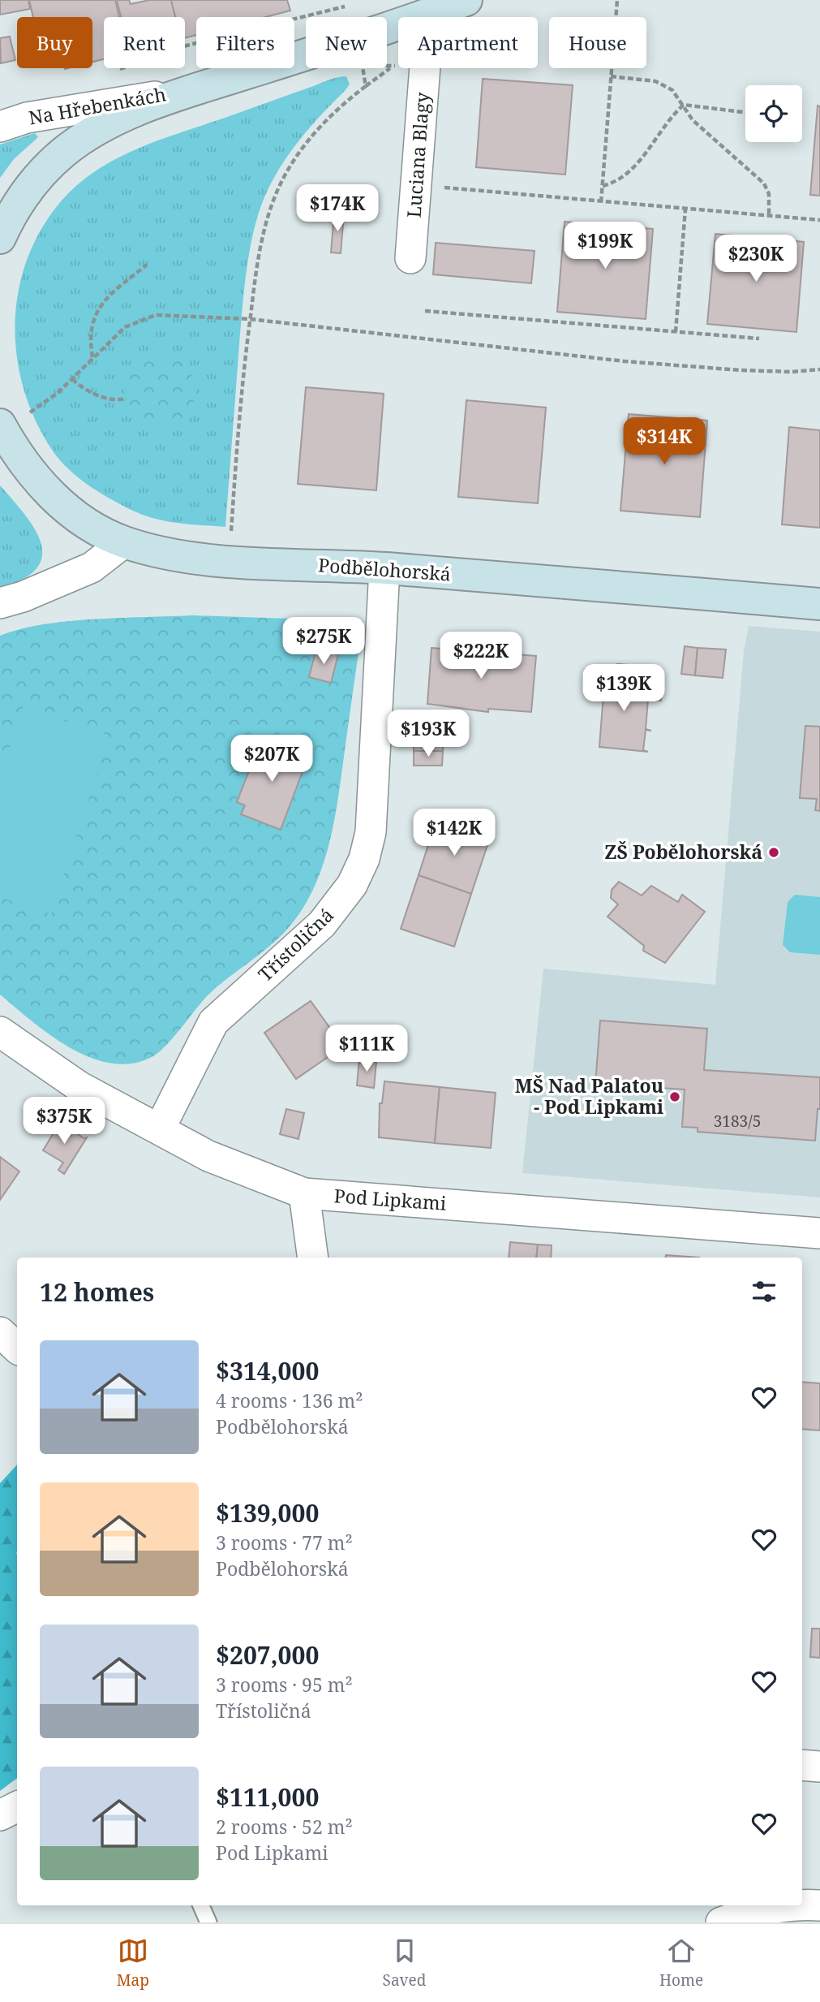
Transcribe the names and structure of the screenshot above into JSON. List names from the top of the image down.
{
  "streets": {
    "main road": ["Podbělohorská"],
    "street": [
      "Na Hřebenkách",
      "Luciana Blagy",
      "Třístoličná",
      "Pod Lipkami"
    ]
  },
  "crossings": [
    ["Podbělohorská", "Třístoličná"],
    ["Třístoličná", "Pod Lipkami"]
  ],
  "places": ["ZŠ Pobělohorská", "MŠ Nad Palatou - Pod Lipkami"],
  "house_numbers": ["3183/5"],
  "page": {
    "chip": [
      "Buy",
      "Rent",
      "Filters",
      "New",
      "Apartment",
      "House"
    ],
    "price": [
      "$174K",
      "$199K",
      "$230K",
      "$314K",
      "$275K",
      "$222K",
      "$139K",
      "$193K",
      "$207K",
      "$142K",
      "$111K",
      "$375K"
    ],
    "heading": "12 homes",
    "list": [
      {
        "name": "$314,000",
        "note": "4 rooms · 136 m² · Podbělohorská"
      },
      {
        "name": "$139,000",
        "note": "3 rooms · 77 m² · Podbělohorská"
      },
      {
        "name": "$207,000",
        "note": "3 rooms · 95 m² · Třístoličná"
      },
      {
        "name": "$111,000",
        "note": "2 rooms · 52 m² · Pod Lipkami"
      }
    ],
    "tabs": ["Map", "Saved", "Home"]
  }
}
